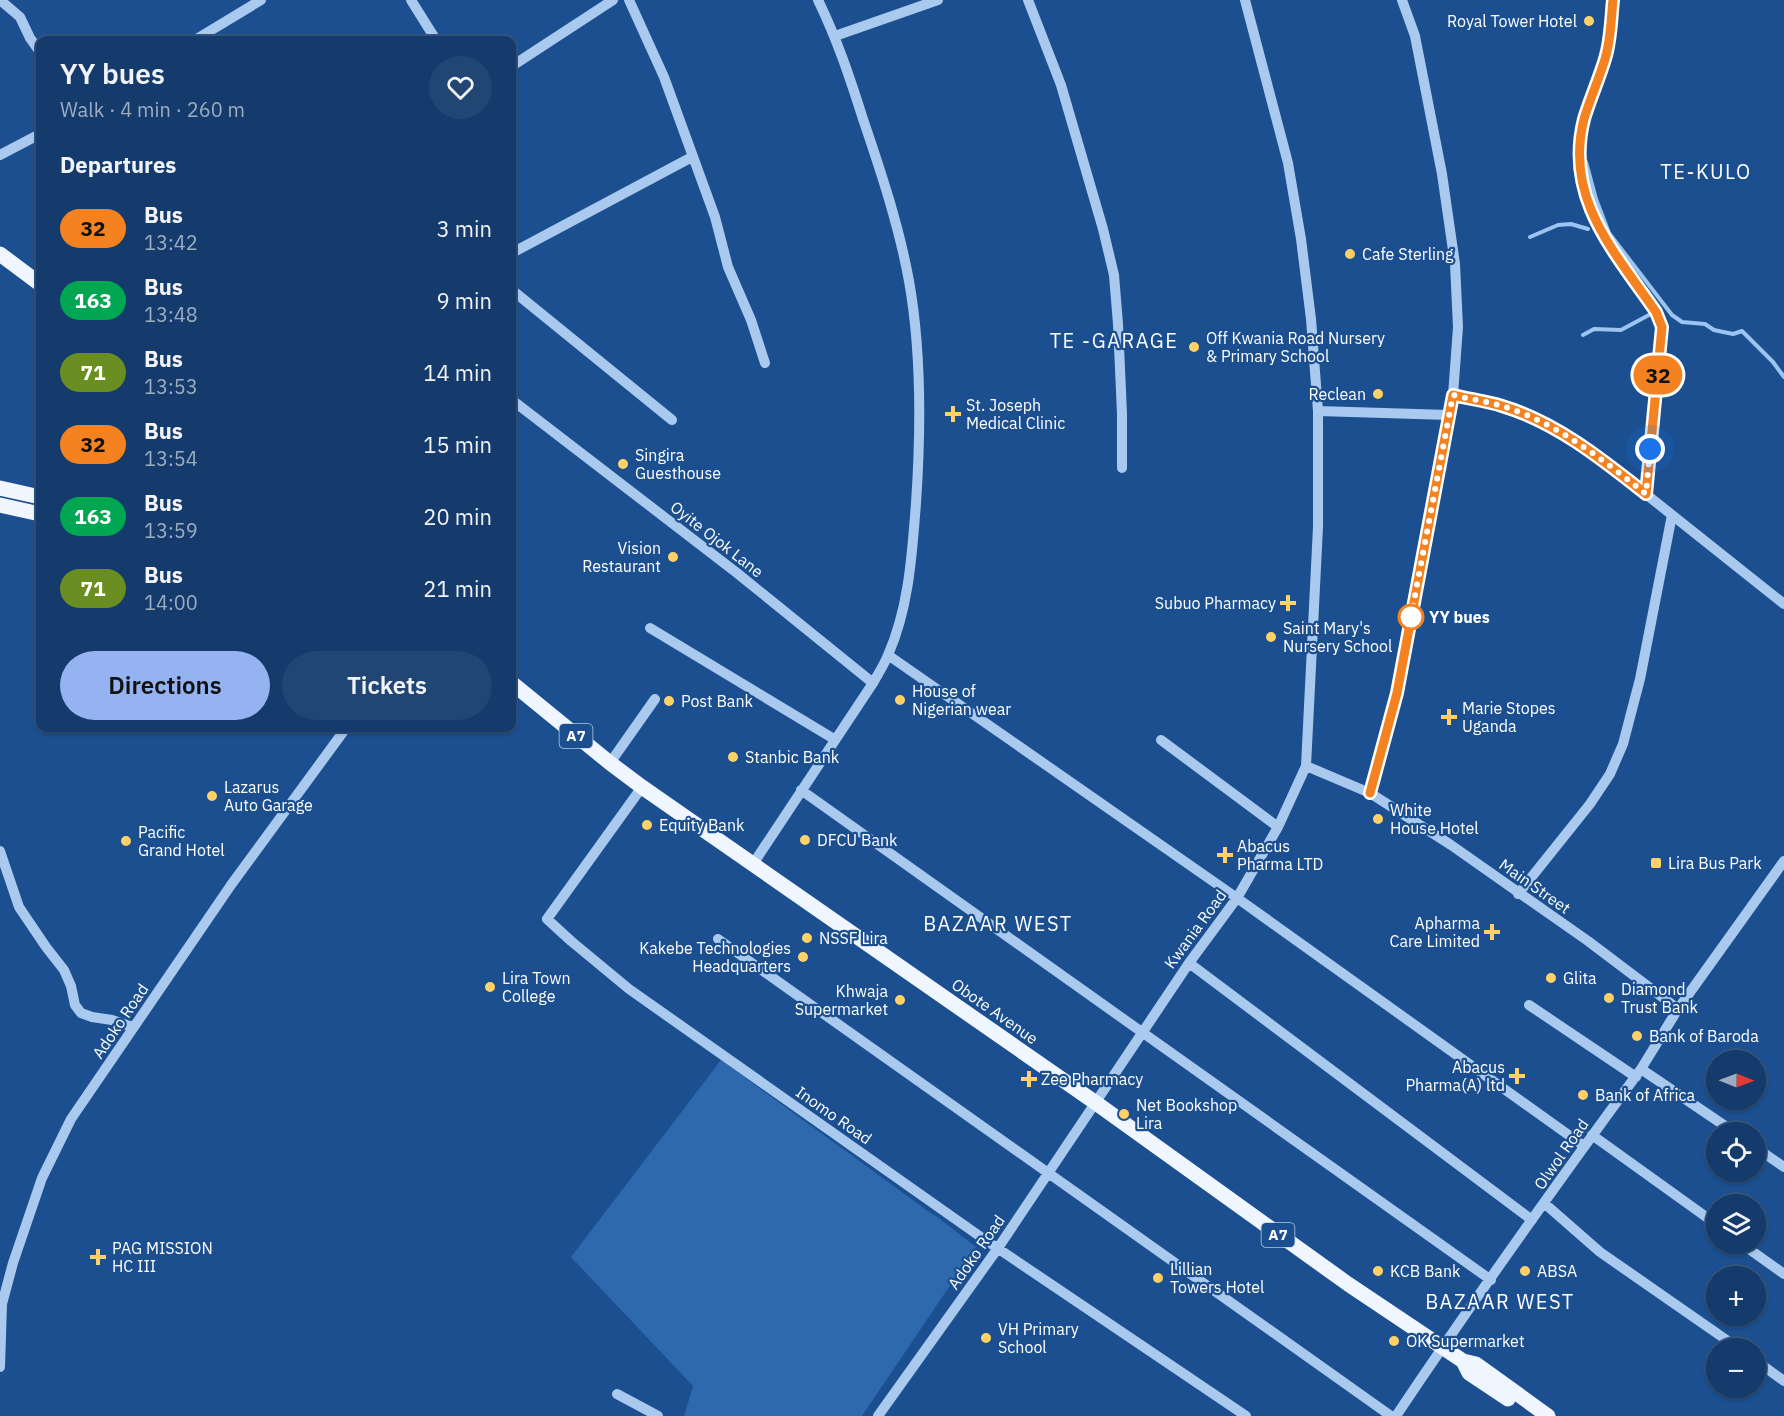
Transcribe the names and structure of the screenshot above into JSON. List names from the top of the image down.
{
  "streets": {
    "main road": ["A7", "Obote Avenue"],
    "street": [
      "Oyite Ojok Lane",
      "Main Street",
      "Kwania Road",
      "Adoko Road",
      "Inomo Road",
      "Olwol Road"
    ]
  },
  "crossings": [
    ["Main Street", "Kwania Road"],
    ["Kwania Road", "Obote Avenue"],
    ["Kwania Road", "Adoko Road"],
    ["Obote Avenue", "Adoko Road"],
    ["Obote Avenue", "Inomo Road"],
    ["Obote Avenue", "Olwol Road"],
    ["Adoko Road", "Inomo Road"]
  ],
  "districts": [
    "TE-KULO",
    "TE -GARAGE",
    "BAZAAR WEST",
    "BAZAAR WEST"
  ],
  "places": {
    "other": [
      "Royal Tower Hotel",
      "Cafe Sterling",
      "Off Kwania Road Nursery & Primary School",
      "Reclean",
      "Singira Guesthouse",
      "Vision Restaurant",
      "YY bues",
      "Saint Mary's Nursery School",
      "House of Nigerian wear",
      "Post Bank",
      "Stanbic Bank",
      "Lazarus Auto Garage",
      "White House Hotel",
      "Equity Bank",
      "DFCU Bank",
      "Pacific Grand Hotel",
      "NSSF Lira",
      "Kakebe Technologies Headquarters",
      "Glita",
      "Lira Town College",
      "Diamond Trust Bank",
      "Khwaja Supermarket",
      "Bank of Baroda",
      "Bank of Africa",
      "Net Bookshop Lira",
      "KCB Bank",
      "ABSA",
      "Lillian Towers Hotel",
      "VH Primary School",
      "OK Supermarket"
    ],
    "health": [
      "St. Joseph Medical Clinic",
      "Subuo Pharmacy",
      "Marie Stopes Uganda",
      "Abacus Pharma LTD",
      "Apharma Care Limited",
      "Abacus Pharma(A) ltd",
      "Zee Pharmacy",
      "PAG MISSION HC III"
    ],
    "transit": ["Lira Bus Park"]
  },
  "lines": ["bus line 32"],
  "north": "right",
  "page": {
    "on_map": "32",
    "heading": [
      ["YY bues", "Walk · 4 min · 260 m"],
      "Departures"
    ],
    "list": [
      {
        "mark": "32",
        "name": "Bus",
        "note": "13:42",
        "value": "3 min"
      },
      {
        "mark": "163",
        "name": "Bus",
        "note": "13:48",
        "value": "9 min"
      },
      {
        "mark": "71",
        "name": "Bus",
        "note": "13:53",
        "value": "14 min"
      },
      {
        "mark": "32",
        "name": "Bus",
        "note": "13:54",
        "value": "15 min"
      },
      {
        "mark": "163",
        "name": "Bus",
        "note": "13:59",
        "value": "20 min"
      },
      {
        "mark": "71",
        "name": "Bus",
        "note": "14:00",
        "value": "21 min"
      }
    ],
    "buttons": ["Directions", "Tickets"],
    "map_buttons": ["+", "−"]
  }
}
